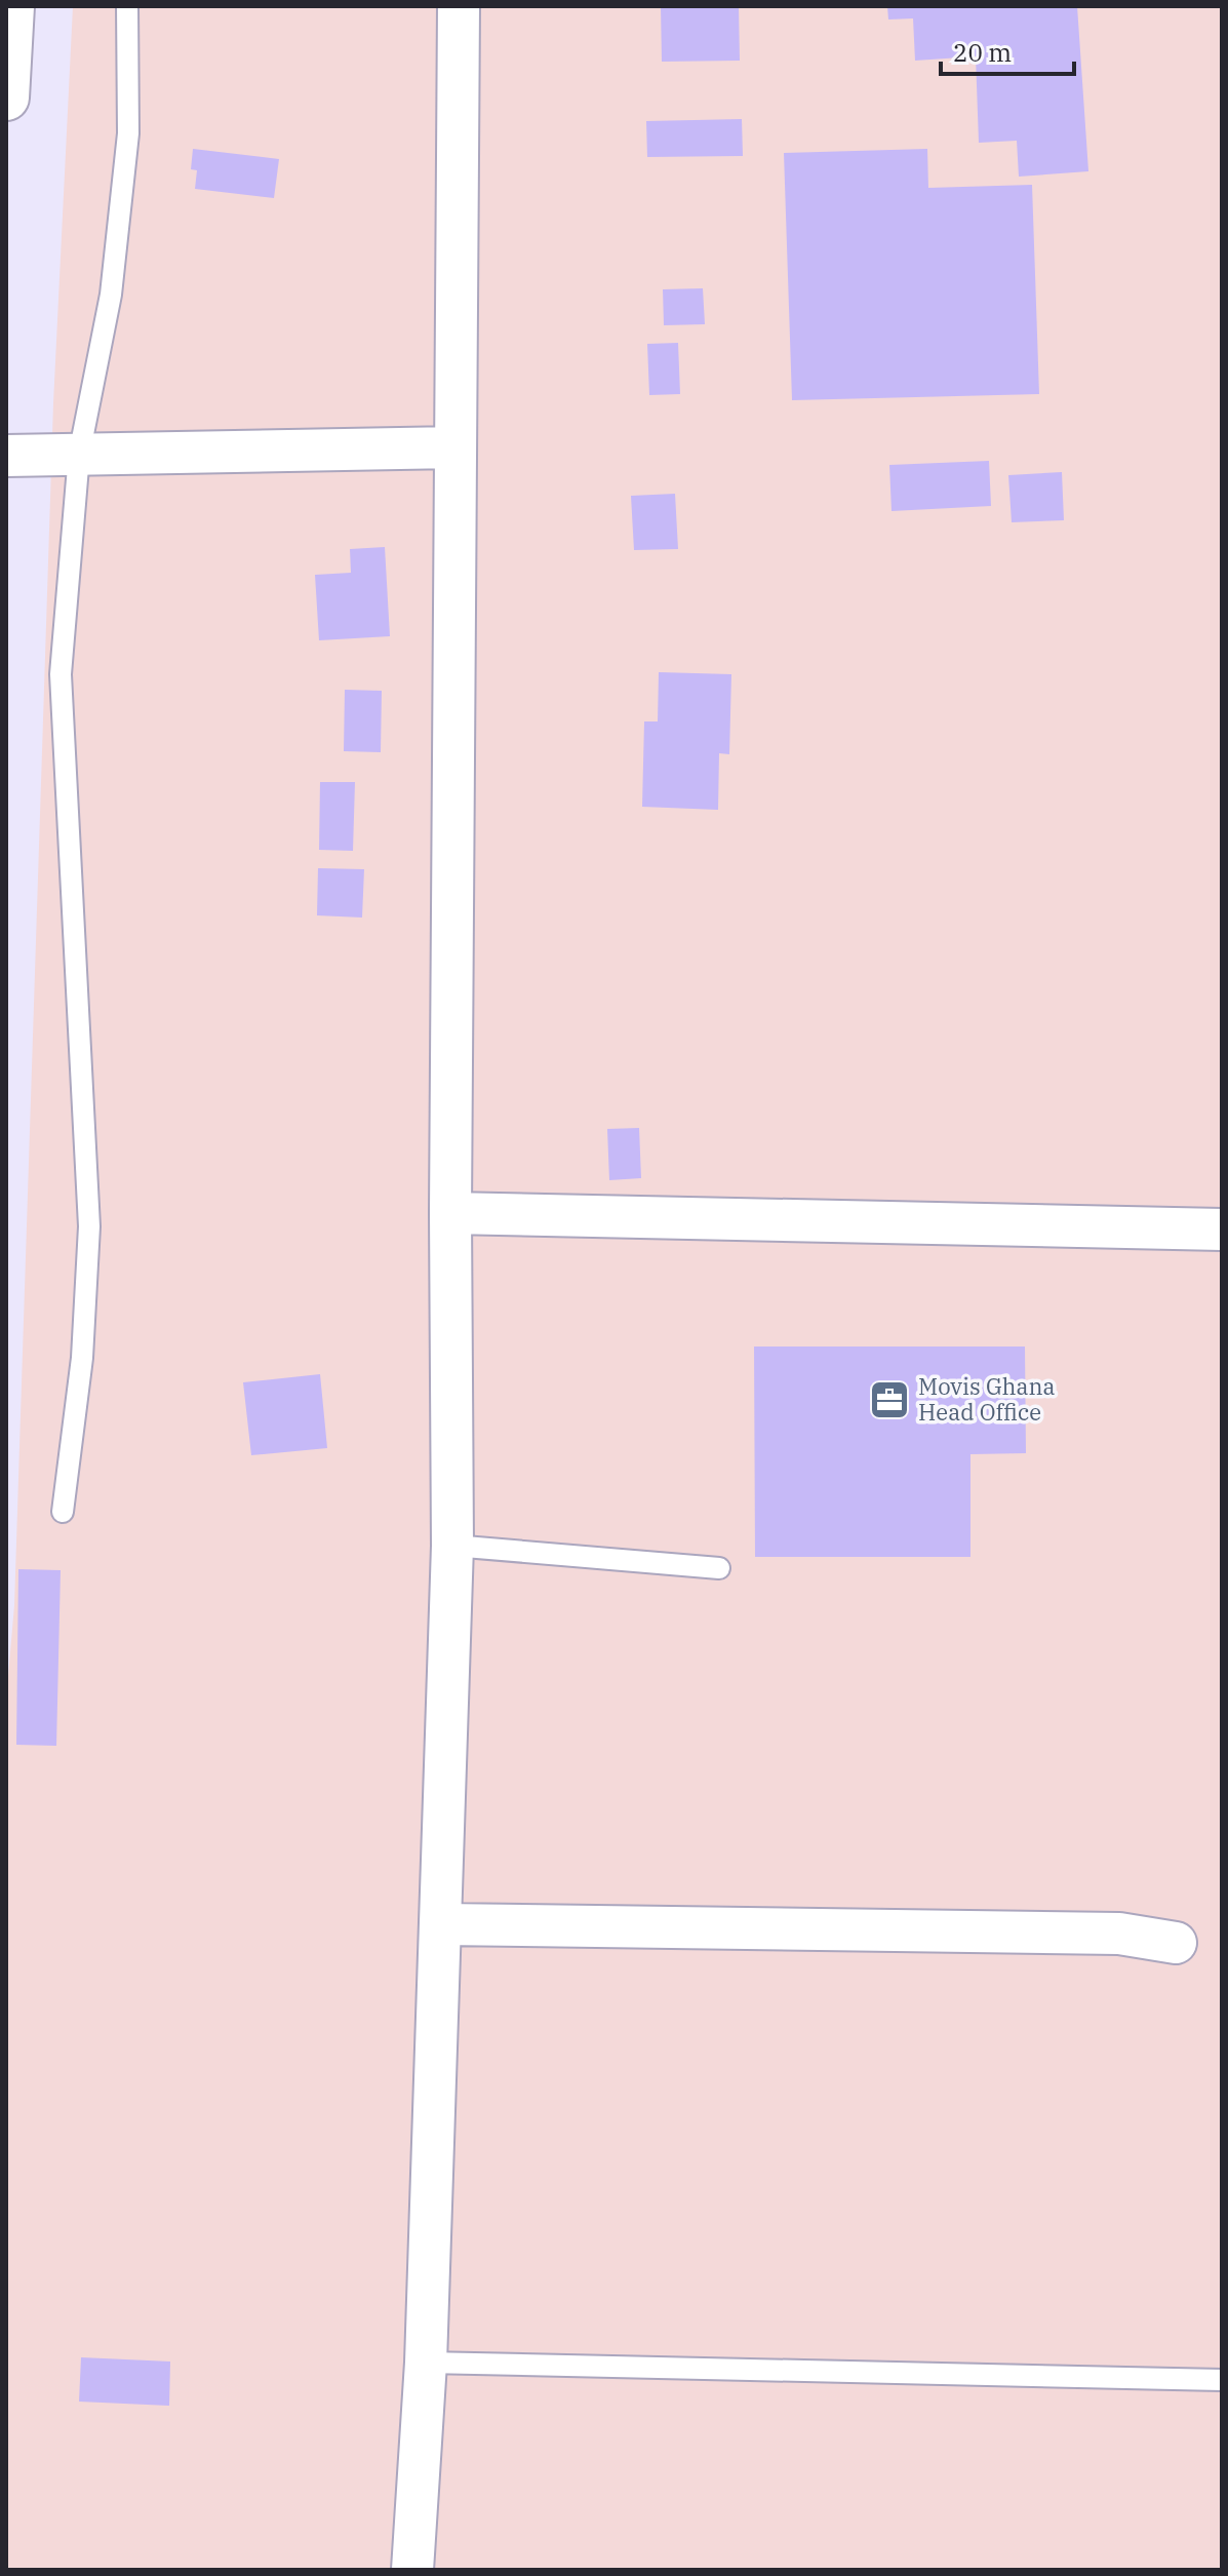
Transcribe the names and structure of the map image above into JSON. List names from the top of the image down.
{
  "places": {
    "office": ["Movis Ghana Head Office"]
  },
  "scale_bar": "20 m"
}
